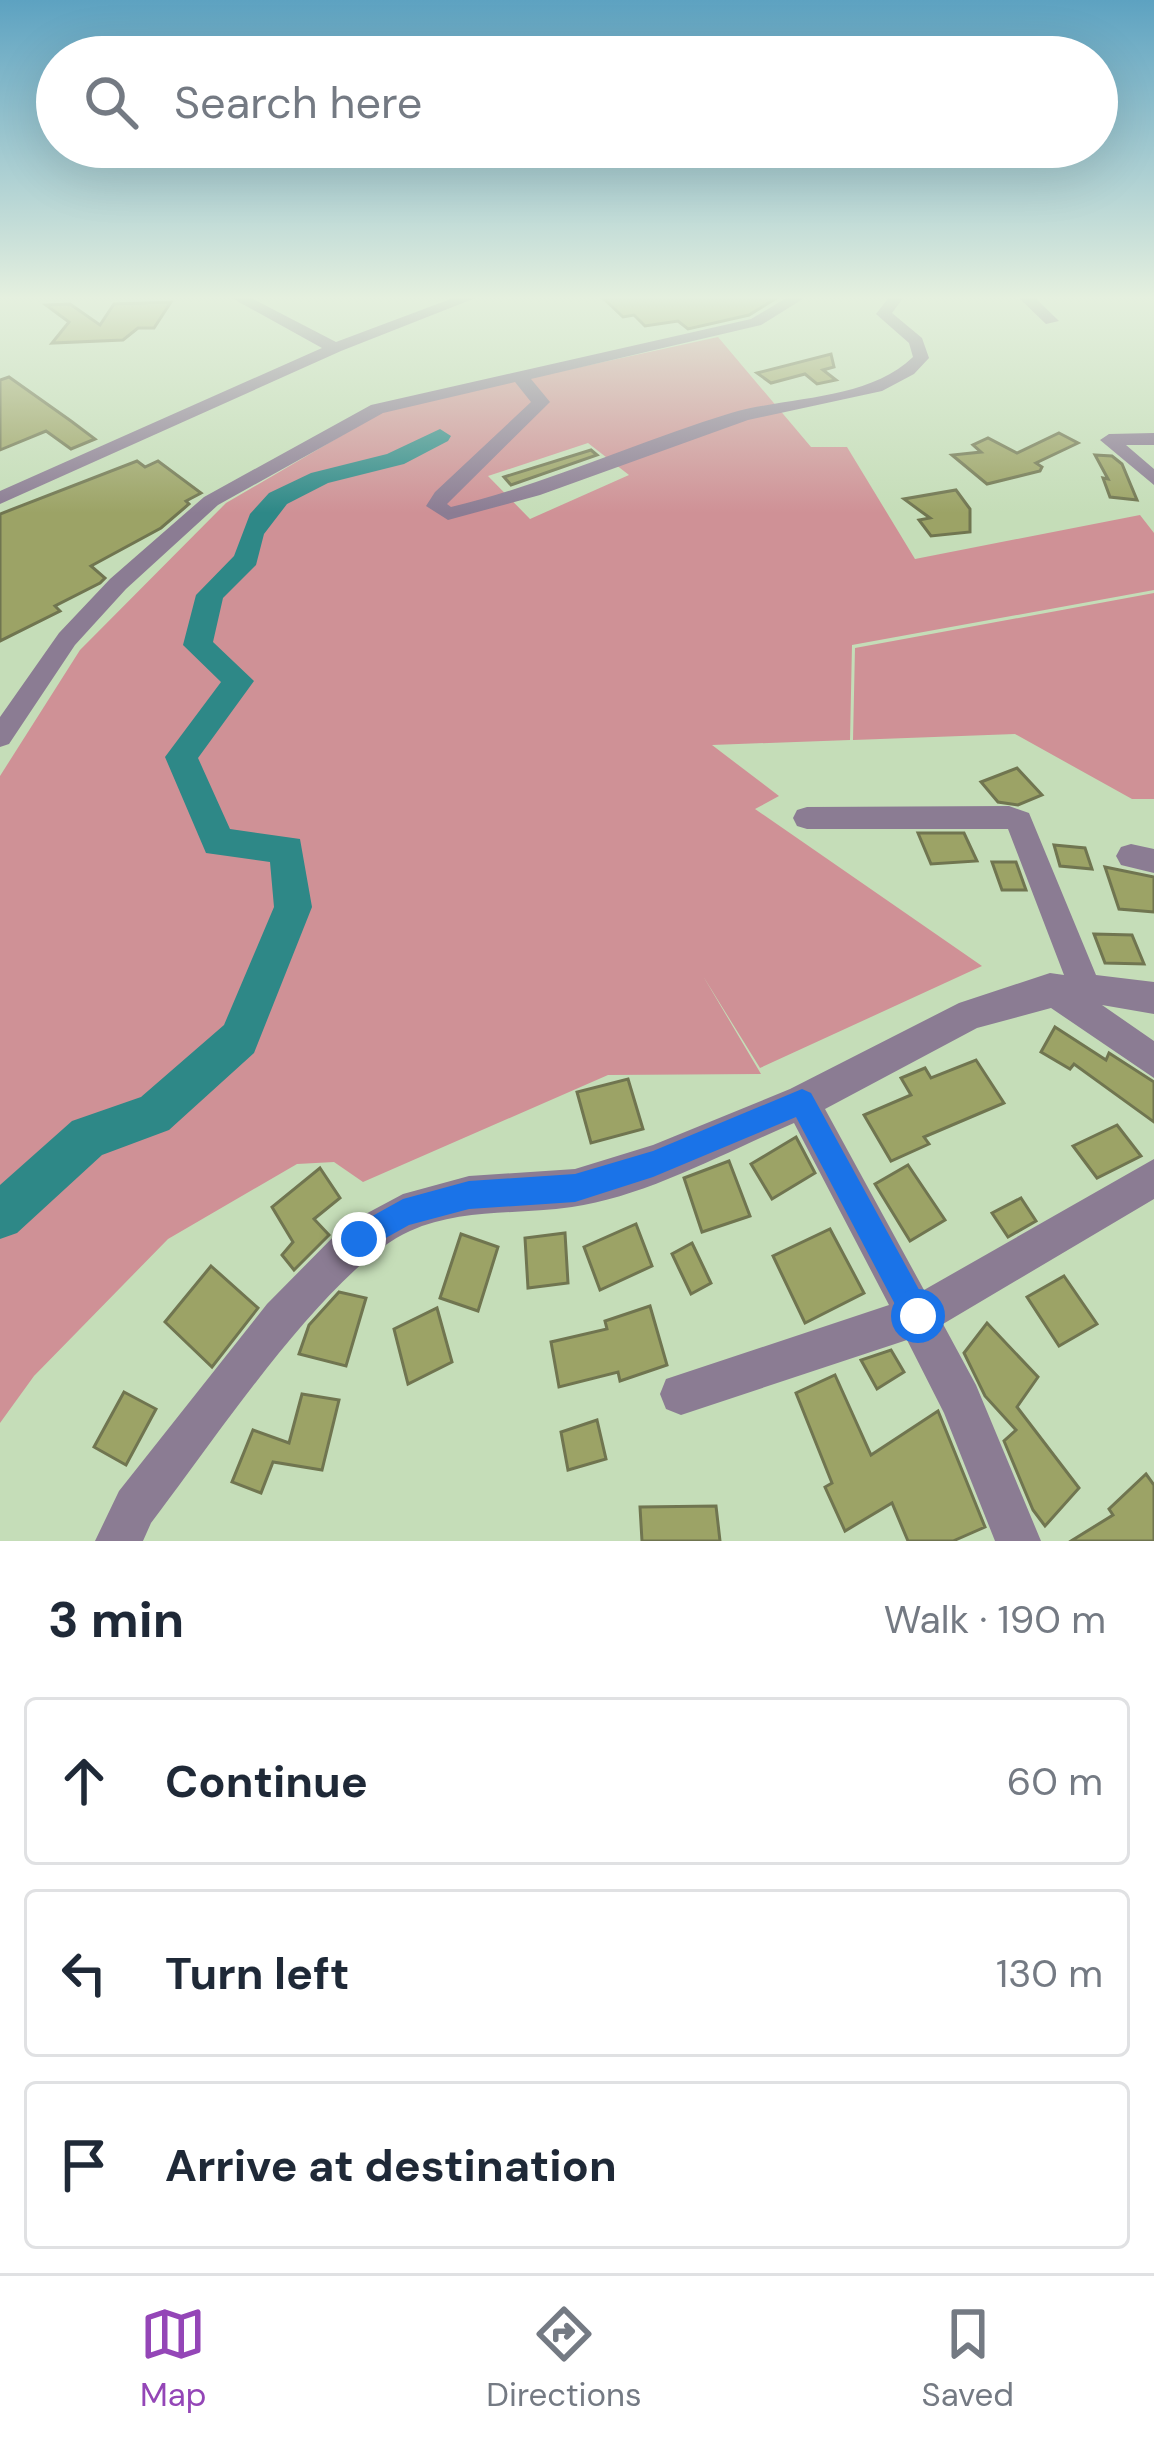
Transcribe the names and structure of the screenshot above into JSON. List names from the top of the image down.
{
  "page": {
    "search": "Search here",
    "heading": ["3 min", "Walk · 190 m"],
    "list": [
      ["Continue", "60 m"],
      ["Turn left", "130 m"],
      "Arrive at destination"
    ],
    "nav": ["Map", "Directions", "Saved"]
  }
}
